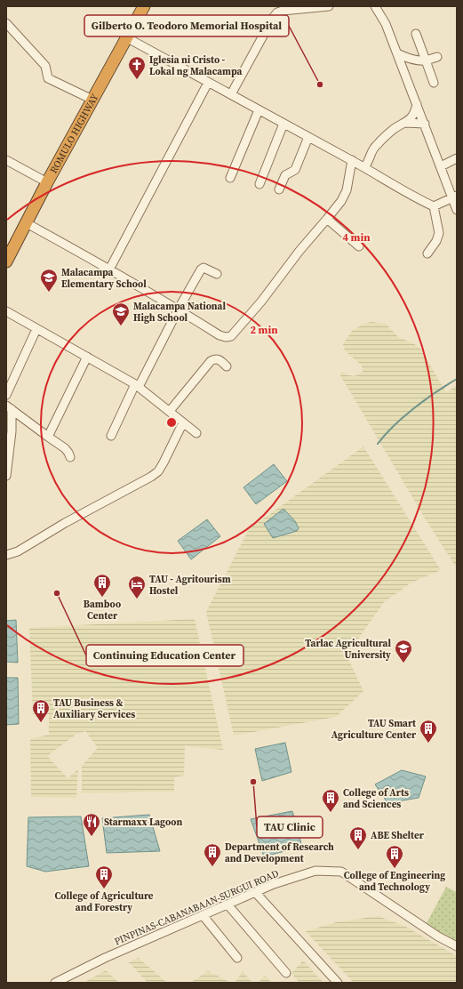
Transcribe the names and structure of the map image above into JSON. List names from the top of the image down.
{
  "streets": {
    "highway": ["ROMULO HIGHWAY"],
    "street": ["PINPINAS-CABANABAAN-SURGUI ROAD"]
  },
  "places": {
    "church": ["Iglesia ni Cristo - Lokal ng Malacampa"],
    "other": ["Gilberto O. Teodoro Memorial Hospital", "Continuing Education Center", "TAU Clinic"],
    "school or university": ["Malacampa Elementary School", "Malacampa National High School", "Tarlac Agricultural University"],
    "building": [
      "Bamboo Center",
      "TAU Business & Auxiliary Services",
      "TAU Smart Agriculture Center",
      "College of Arts and Sciences",
      "ABE Shelter",
      "Department of Research and Development",
      "College of Engineering and Technology",
      "College of Agriculture and Forestry"
    ],
    "hotel": ["TAU - Agritourism Hostel"],
    "restaurant": ["Starmaxx Lagoon"]
  },
  "rings": ["4 min", "2 min"]
}
